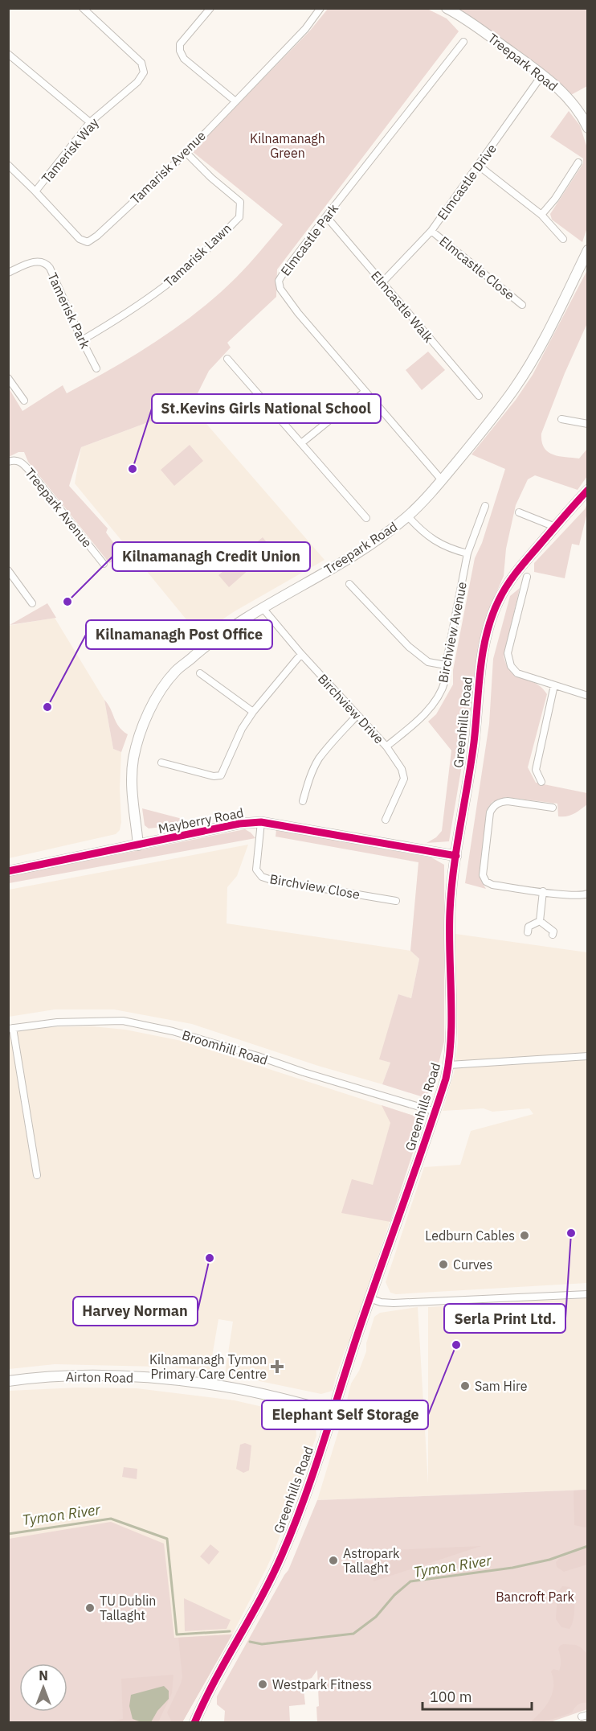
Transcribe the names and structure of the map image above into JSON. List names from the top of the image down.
{
  "streets": {
    "street": [
      "Treepark Road",
      "Tamerisk Way",
      "Tamarisk Avenue",
      "Elmcastle Drive",
      "Elmcastle Park",
      "Tamarisk Lawn",
      "Elmcastle Close",
      "Elmcastle Walk",
      "Tamerisk Park",
      "Treepark Avenue",
      "Birchview Avenue",
      "Birchview Drive",
      "Greenhills Road",
      "Mayberry Road",
      "Birchview Close",
      "Broomhill Road",
      "Airton Road"
    ]
  },
  "crossings": [
    ["Treepark Road", "Elmcastle Drive"],
    ["Treepark Road", "Elmcastle Park"],
    ["Treepark Road", "Birchview Drive"],
    ["Treepark Road", "Mayberry Road"],
    ["Tamerisk Way", "Tamarisk Avenue"],
    ["Tamarisk Avenue", "Tamarisk Lawn"],
    ["Elmcastle Drive", "Elmcastle Close"],
    ["Elmcastle Drive", "Elmcastle Walk"],
    ["Elmcastle Park", "Elmcastle Walk"],
    ["Tamarisk Lawn", "Tamerisk Park"],
    ["Birchview Avenue", "Birchview Drive"],
    ["Greenhills Road", "Mayberry Road"],
    ["Greenhills Road", "Broomhill Road"],
    ["Greenhills Road", "Airton Road"],
    ["Mayberry Road", "Birchview Close"]
  ],
  "water": ["Tymon River"],
  "parks": ["Kilnamanagh Green", "Bancroft Park"],
  "places": {
    "other": [
      "St.Kevins Girls National School",
      "Kilnamanagh Credit Union",
      "Kilnamanagh Post Office",
      "Serla Print Ltd.",
      "Ledburn Cables",
      "Harvey Norman",
      "Curves",
      "Elephant Self Storage",
      "Sam Hire",
      "Astropark Tallaght",
      "TU Dublin Tallaght",
      "Westpark Fitness"
    ],
    "health": ["Kilnamanagh Tymon Primary Care Centre"]
  },
  "scale_bar": "100 m",
  "north": "top"
}
